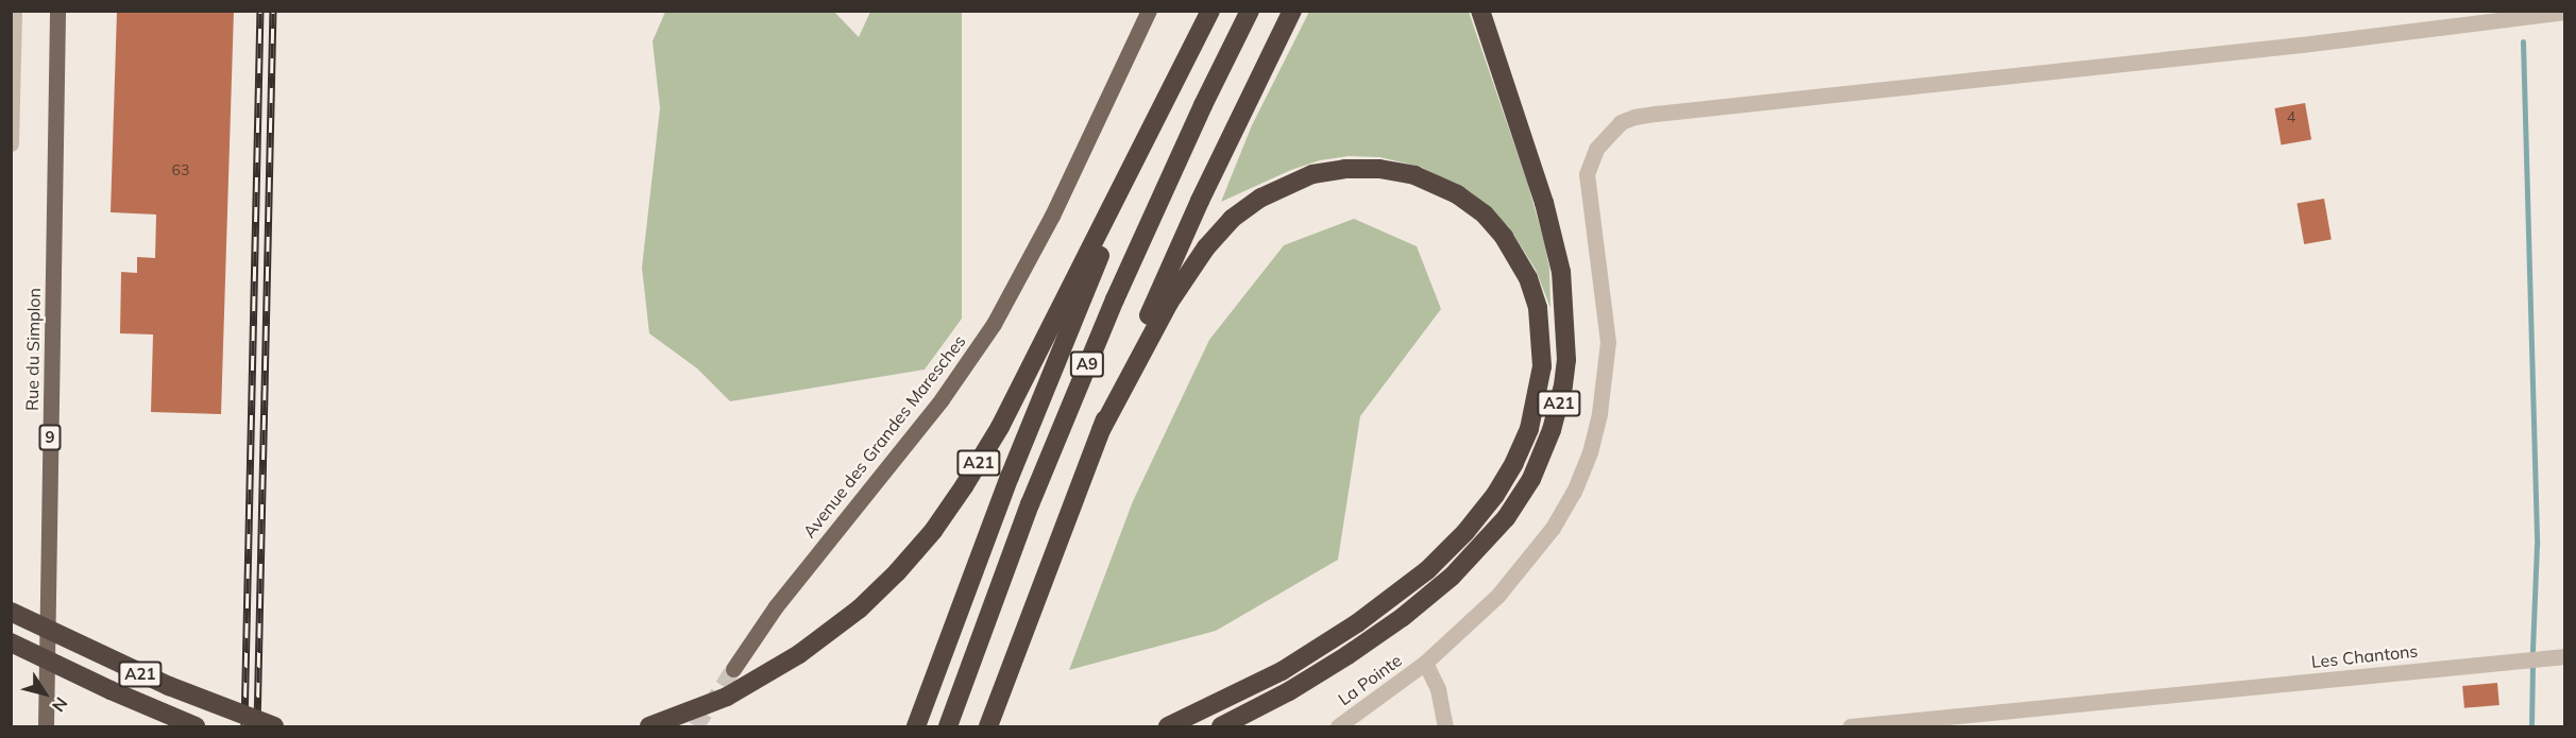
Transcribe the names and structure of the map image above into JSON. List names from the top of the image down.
{
  "streets": {
    "highway": ["A9", "A21"],
    "main road": ["Rue du Simplon", "Avenue des Grandes Maresches", "9"],
    "street": ["Les Chantons", "La Pointe"]
  },
  "crossings": [
    ["A9", "A21"]
  ],
  "house_numbers": ["4", "63"],
  "north": "bottom right"
}
